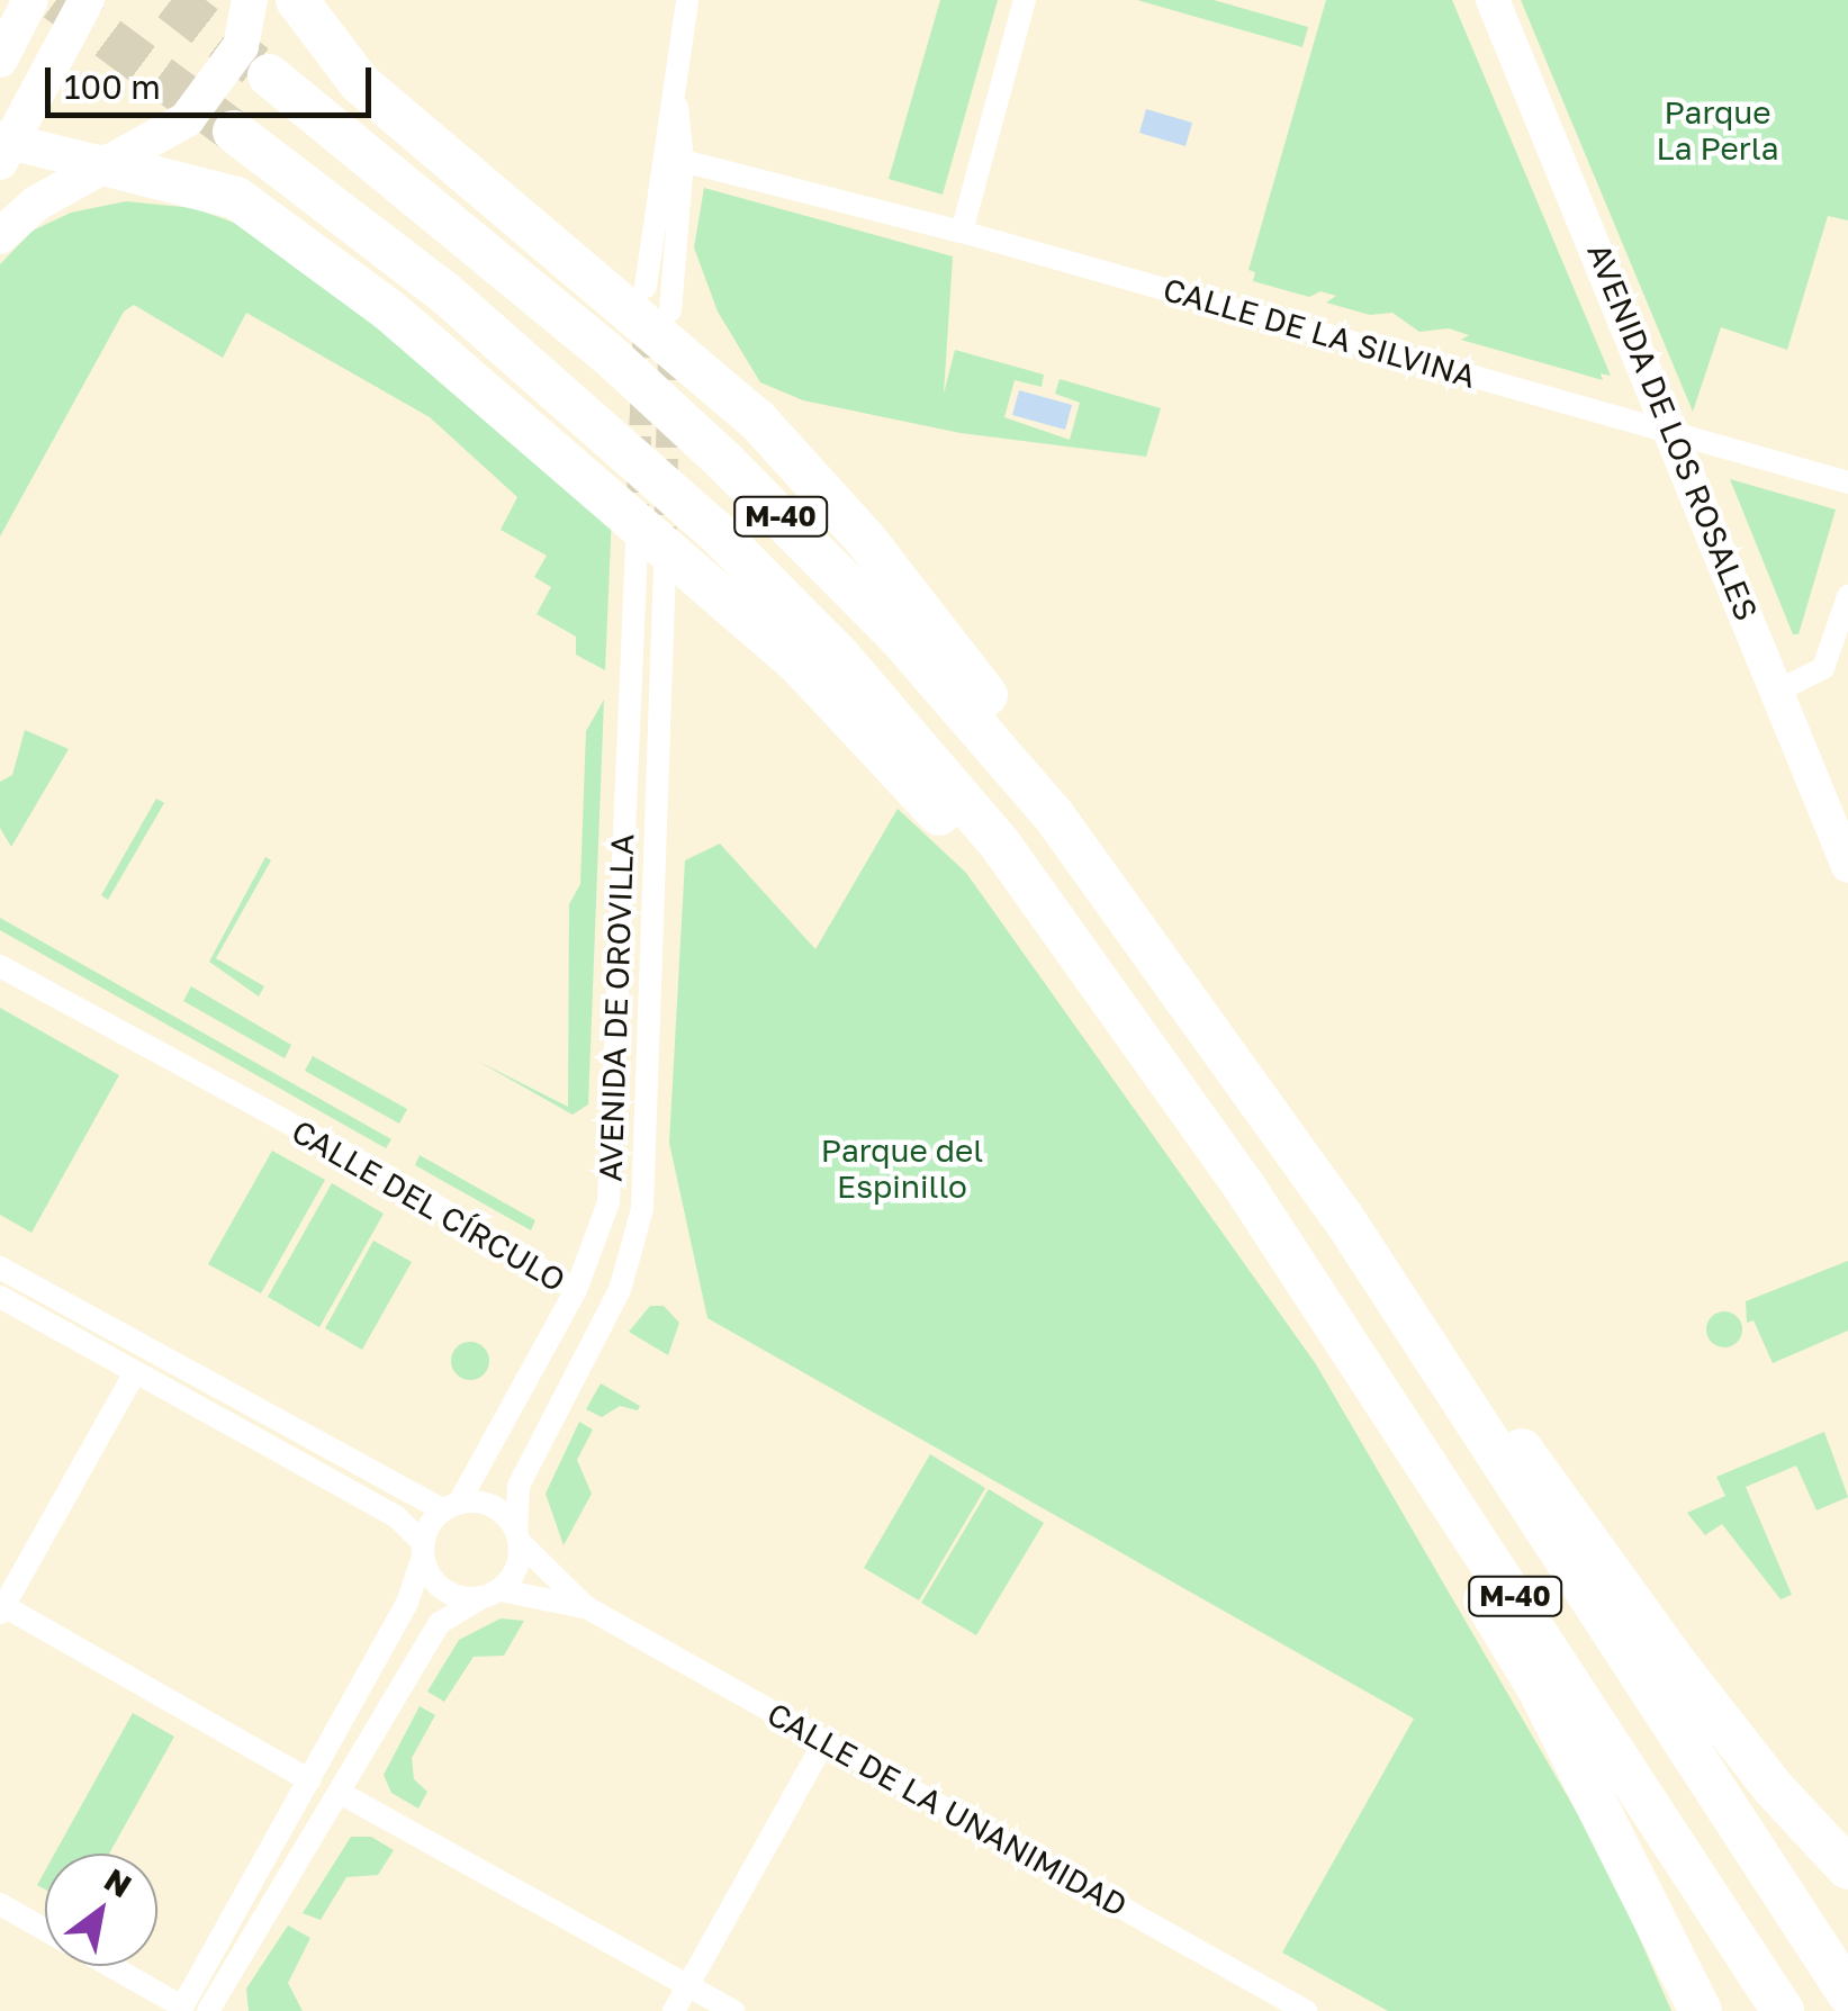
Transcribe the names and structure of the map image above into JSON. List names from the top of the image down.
{
  "streets": {
    "highway": ["M-40"],
    "main road": ["AVENIDA DE LOS ROSALES"],
    "street": [
      "CALLE DE LA SILVINA",
      "AVENIDA DE OROVILLA",
      "CALLE DEL CÍRCULO",
      "CALLE DE LA UNANIMIDAD"
    ]
  },
  "crossings": [
    ["CALLE DE LA SILVINA", "AVENIDA DE LOS ROSALES"],
    ["AVENIDA DE OROVILLA", "CALLE DEL CÍRCULO"],
    ["AVENIDA DE OROVILLA", "CALLE DE LA UNANIMIDAD"]
  ],
  "parks": ["Parque La Perla", "Parque del Espinillo"],
  "scale_bar": "100 m",
  "north": "top right"
}
